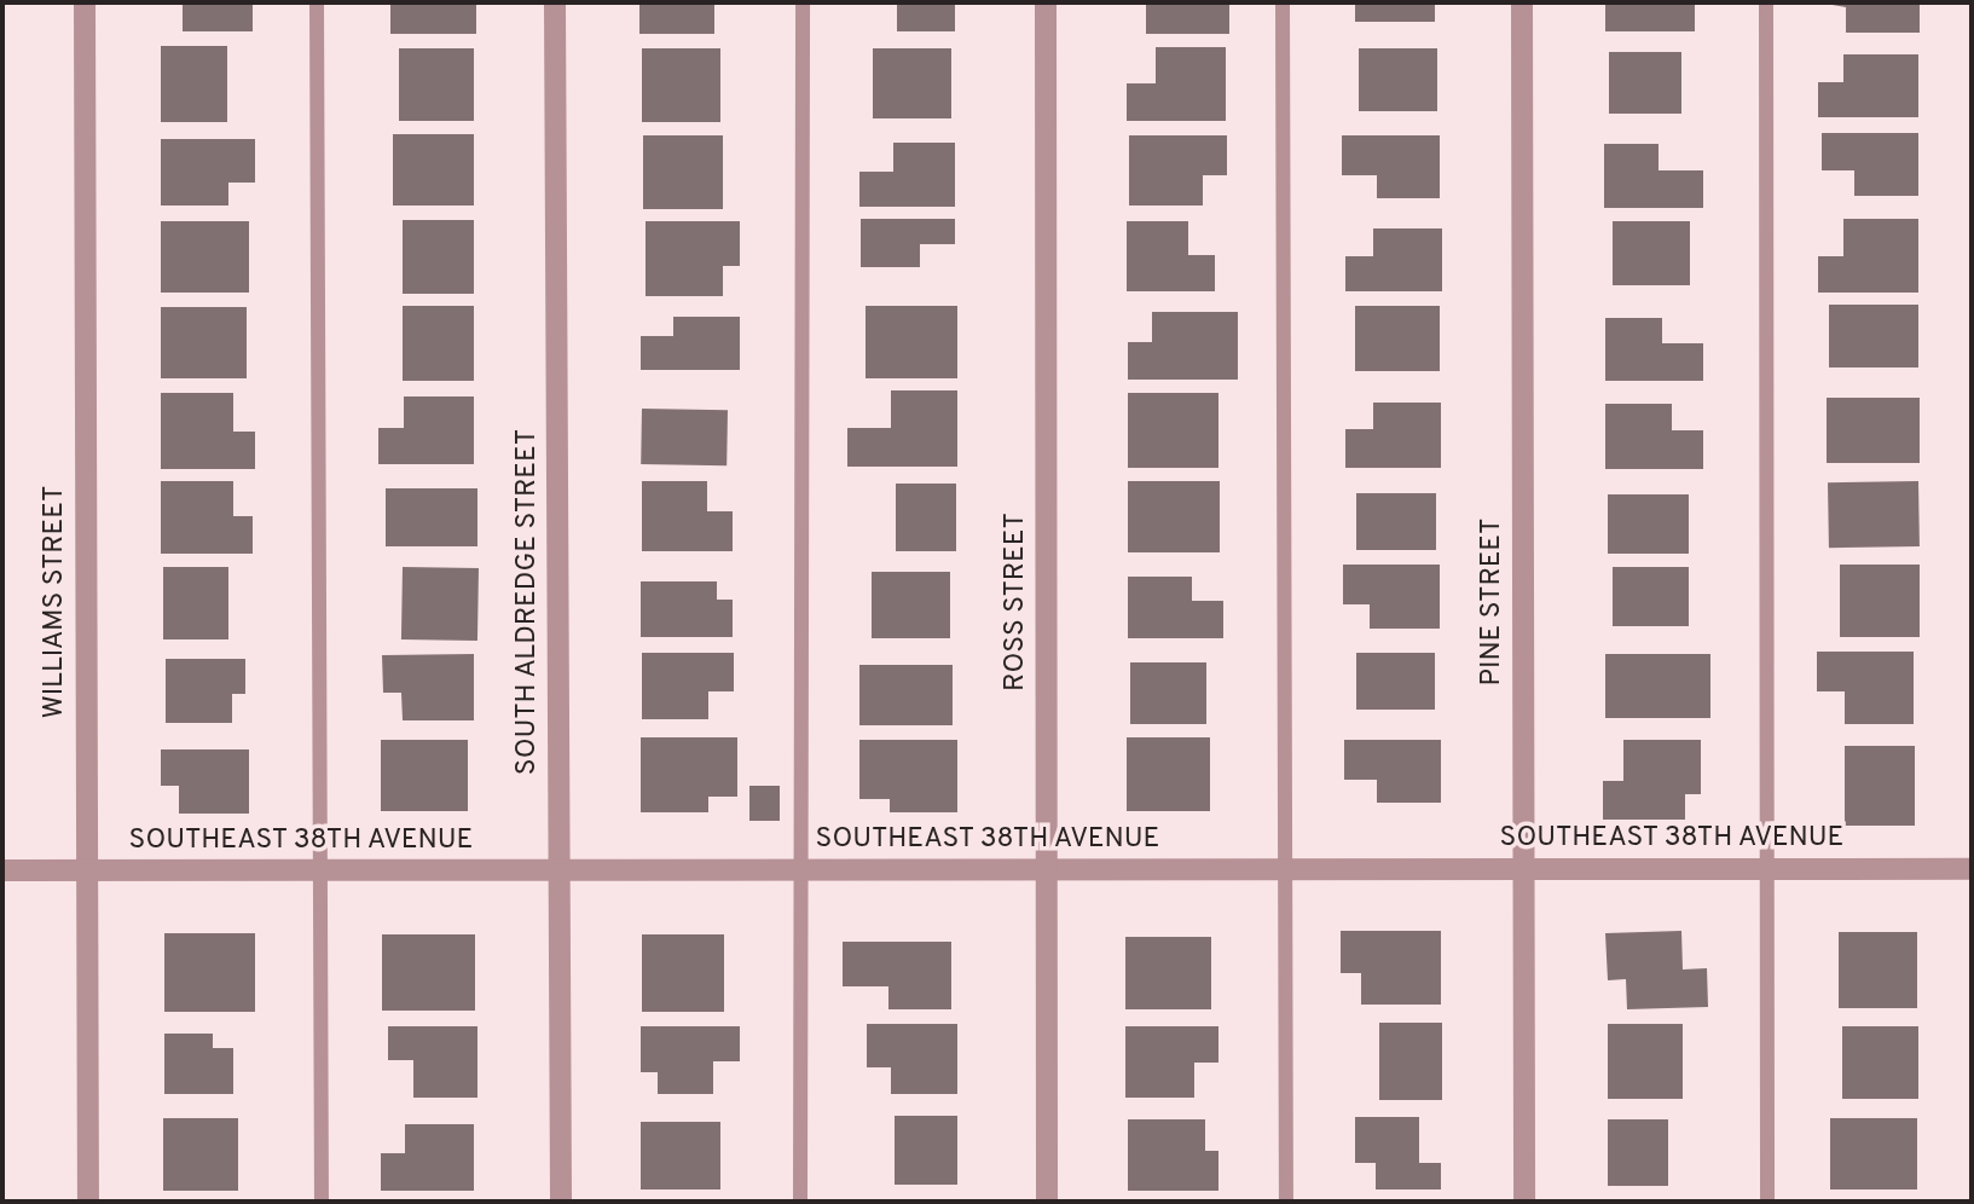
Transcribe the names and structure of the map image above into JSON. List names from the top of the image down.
{
  "streets": {
    "street": [
      "WILLIAMS STREET",
      "SOUTH ALDREDGE STREET",
      "ROSS STREET",
      "PINE STREET",
      "SOUTHEAST 38TH AVENUE"
    ]
  },
  "crossings": [
    ["WILLIAMS STREET", "SOUTHEAST 38TH AVENUE"],
    ["SOUTH ALDREDGE STREET", "SOUTHEAST 38TH AVENUE"],
    ["ROSS STREET", "SOUTHEAST 38TH AVENUE"],
    ["PINE STREET", "SOUTHEAST 38TH AVENUE"]
  ]
}
